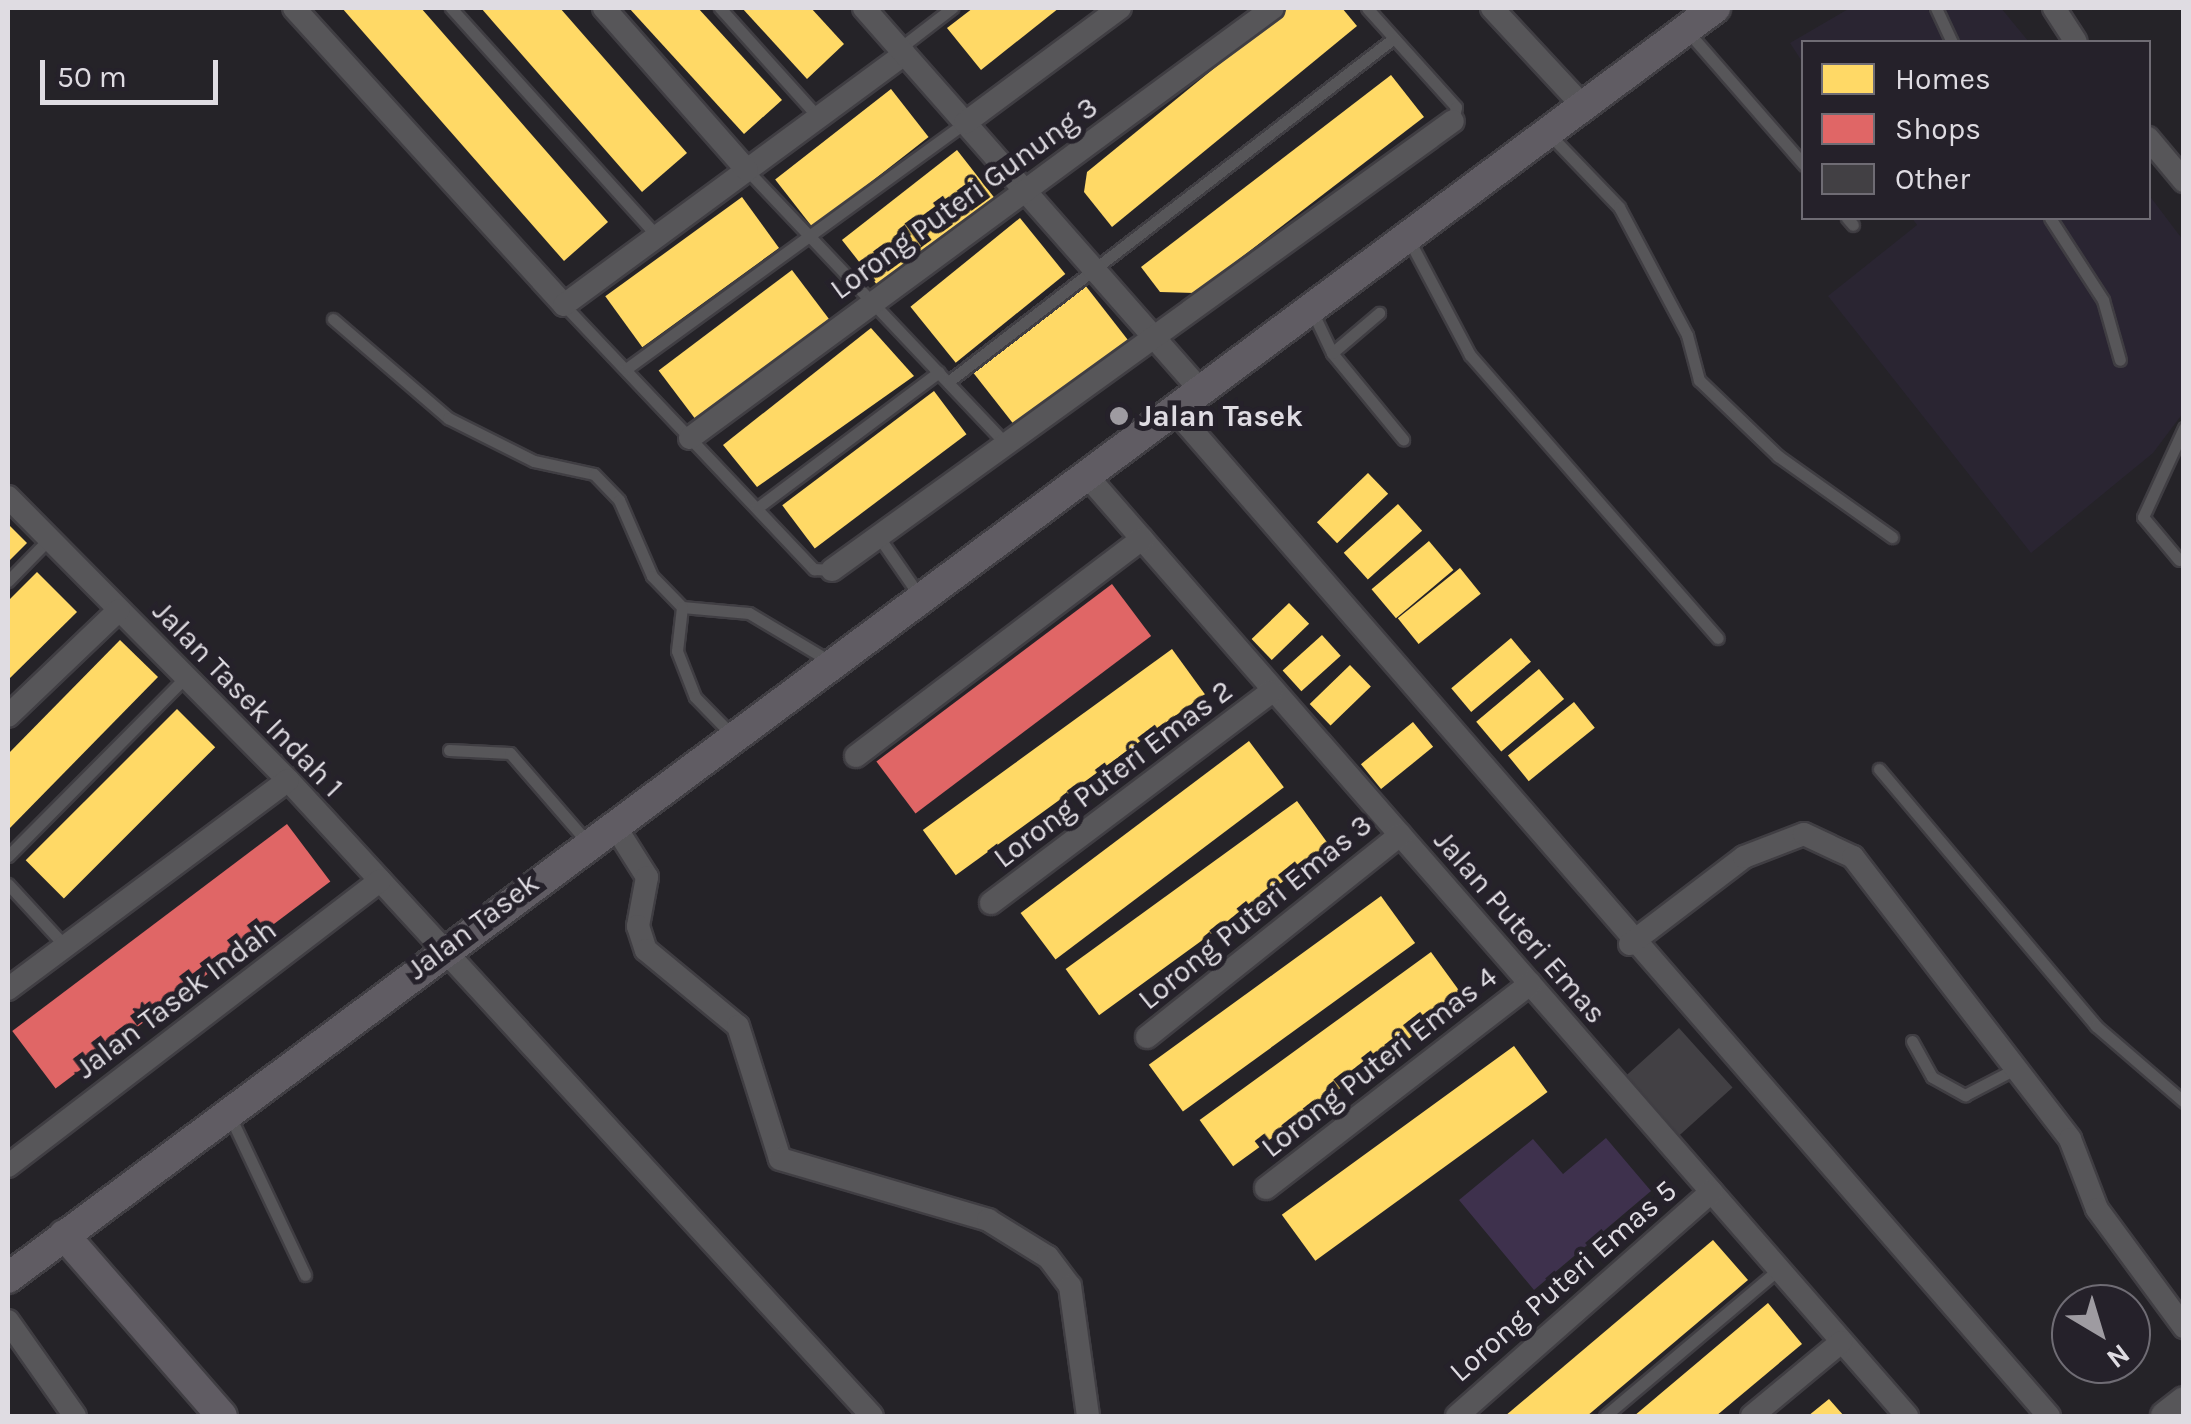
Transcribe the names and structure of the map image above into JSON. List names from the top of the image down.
{
  "streets": {
    "main road": ["Jalan Tasek"],
    "street": [
      "Lorong Puteri Gunung 3",
      "Jalan Tasek Indah 1",
      "Lorong Puteri Emas 2",
      "Lorong Puteri Emas 3",
      "Jalan Puteri Emas",
      "Jalan Tasek Indah",
      "Lorong Puteri Emas 4",
      "Lorong Puteri Emas 5"
    ]
  },
  "crossings": [
    ["Jalan Tasek Indah 1", "Jalan Tasek"],
    ["Jalan Tasek Indah 1", "Jalan Tasek Indah"],
    ["Lorong Puteri Emas 2", "Jalan Puteri Emas"],
    ["Lorong Puteri Emas 3", "Jalan Puteri Emas"],
    ["Jalan Tasek", "Jalan Puteri Emas"],
    ["Jalan Puteri Emas", "Lorong Puteri Emas 4"],
    ["Jalan Puteri Emas", "Lorong Puteri Emas 5"]
  ],
  "places": ["Jalan Tasek"],
  "legend": ["Homes", "Shops", "Other"],
  "scale_bar": "50 m",
  "north": "bottom right"
}
